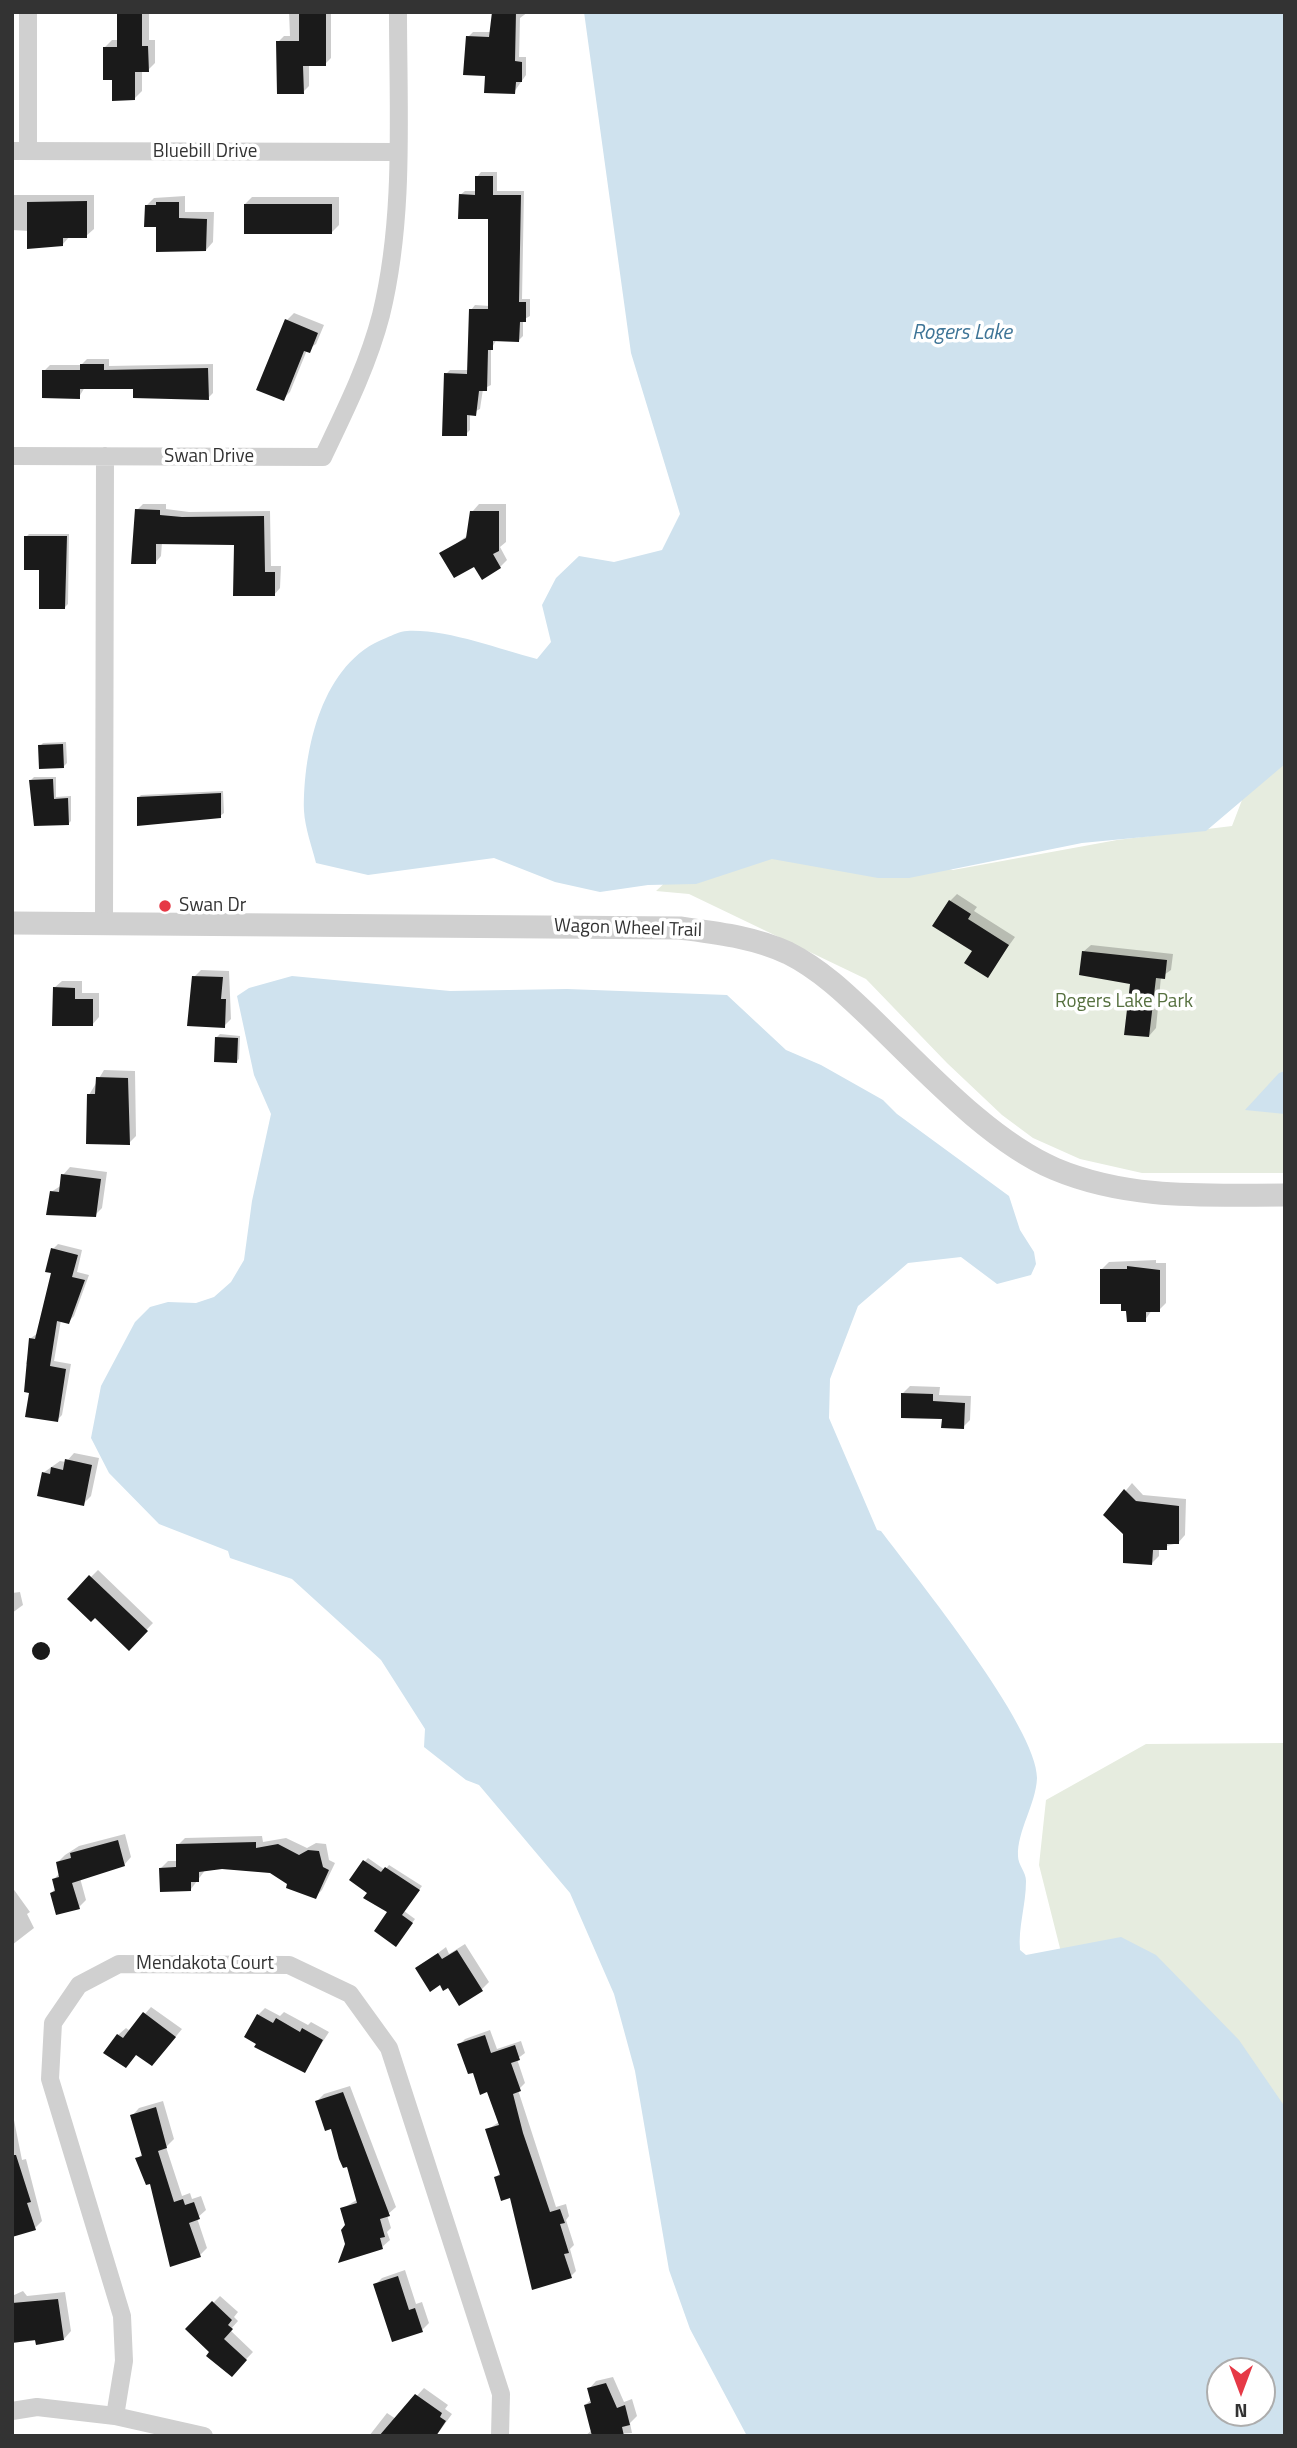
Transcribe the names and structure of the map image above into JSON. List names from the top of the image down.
{
  "streets": {
    "street": [
      "Bluebill Drive",
      "Swan Drive",
      "Wagon Wheel Trail",
      "Mendakota Court"
    ]
  },
  "crossings": [
    ["Bluebill Drive", "Swan Drive"]
  ],
  "water": ["Rogers Lake"],
  "parks": ["Rogers Lake Park"],
  "places": ["Swan Dr"],
  "north": "bottom"
}
